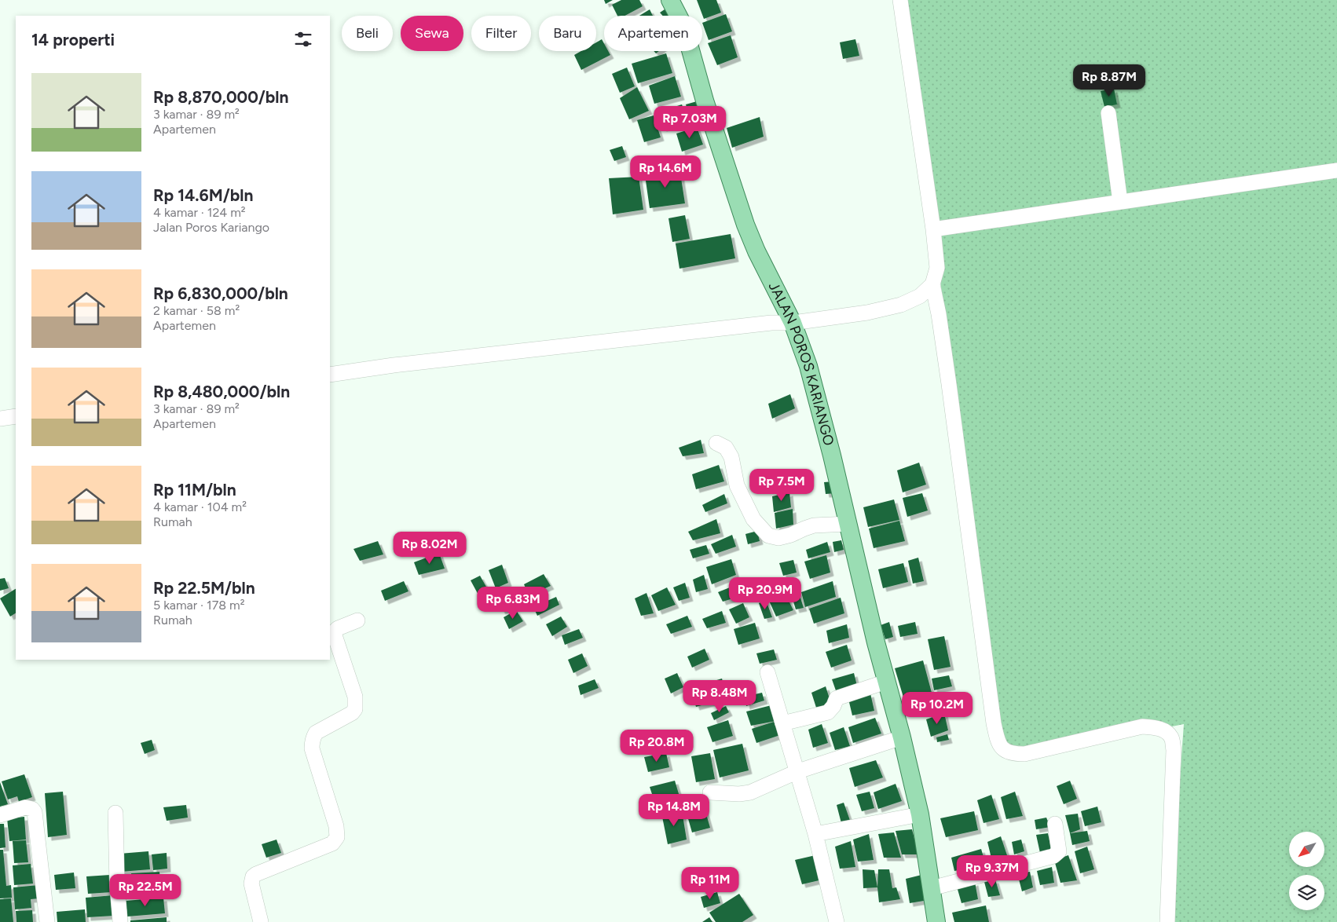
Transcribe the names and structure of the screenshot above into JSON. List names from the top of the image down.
{
  "streets": {
    "main road": ["JALAN POROS KARIANGO"]
  },
  "north": "bottom left",
  "page": {
    "chip": [
      "Beli",
      "Sewa",
      "Filter",
      "Baru",
      "Apartemen"
    ],
    "heading": "14 properti",
    "list": [
      {
        "name": "Rp 8,870,000/bln",
        "note": "3 kamar · 89 m² · Apartemen"
      },
      {
        "name": "Rp 14.6M/bln",
        "note": "4 kamar · 124 m² · Jalan Poros Kariango"
      },
      {
        "name": "Rp 6,830,000/bln",
        "note": "2 kamar · 58 m² · Apartemen"
      },
      {
        "name": "Rp 8,480,000/bln",
        "note": "3 kamar · 89 m² · Apartemen"
      },
      {
        "name": "Rp 11M/bln",
        "note": "4 kamar · 104 m² · Rumah"
      },
      {
        "name": "Rp 22.5M/bln",
        "note": "5 kamar · 178 m² · Rumah"
      }
    ],
    "price": [
      "Rp 8.87M",
      "Rp 7.03M",
      "Rp 14.6M",
      "Rp 7.5M",
      "Rp 8.02M",
      "Rp 20.9M",
      "Rp 6.83M",
      "Rp 8.48M",
      "Rp 10.2M",
      "Rp 20.8M",
      "Rp 14.8M",
      "Rp 9.37M",
      "Rp 11M",
      "Rp 22.5M"
    ]
  }
}
